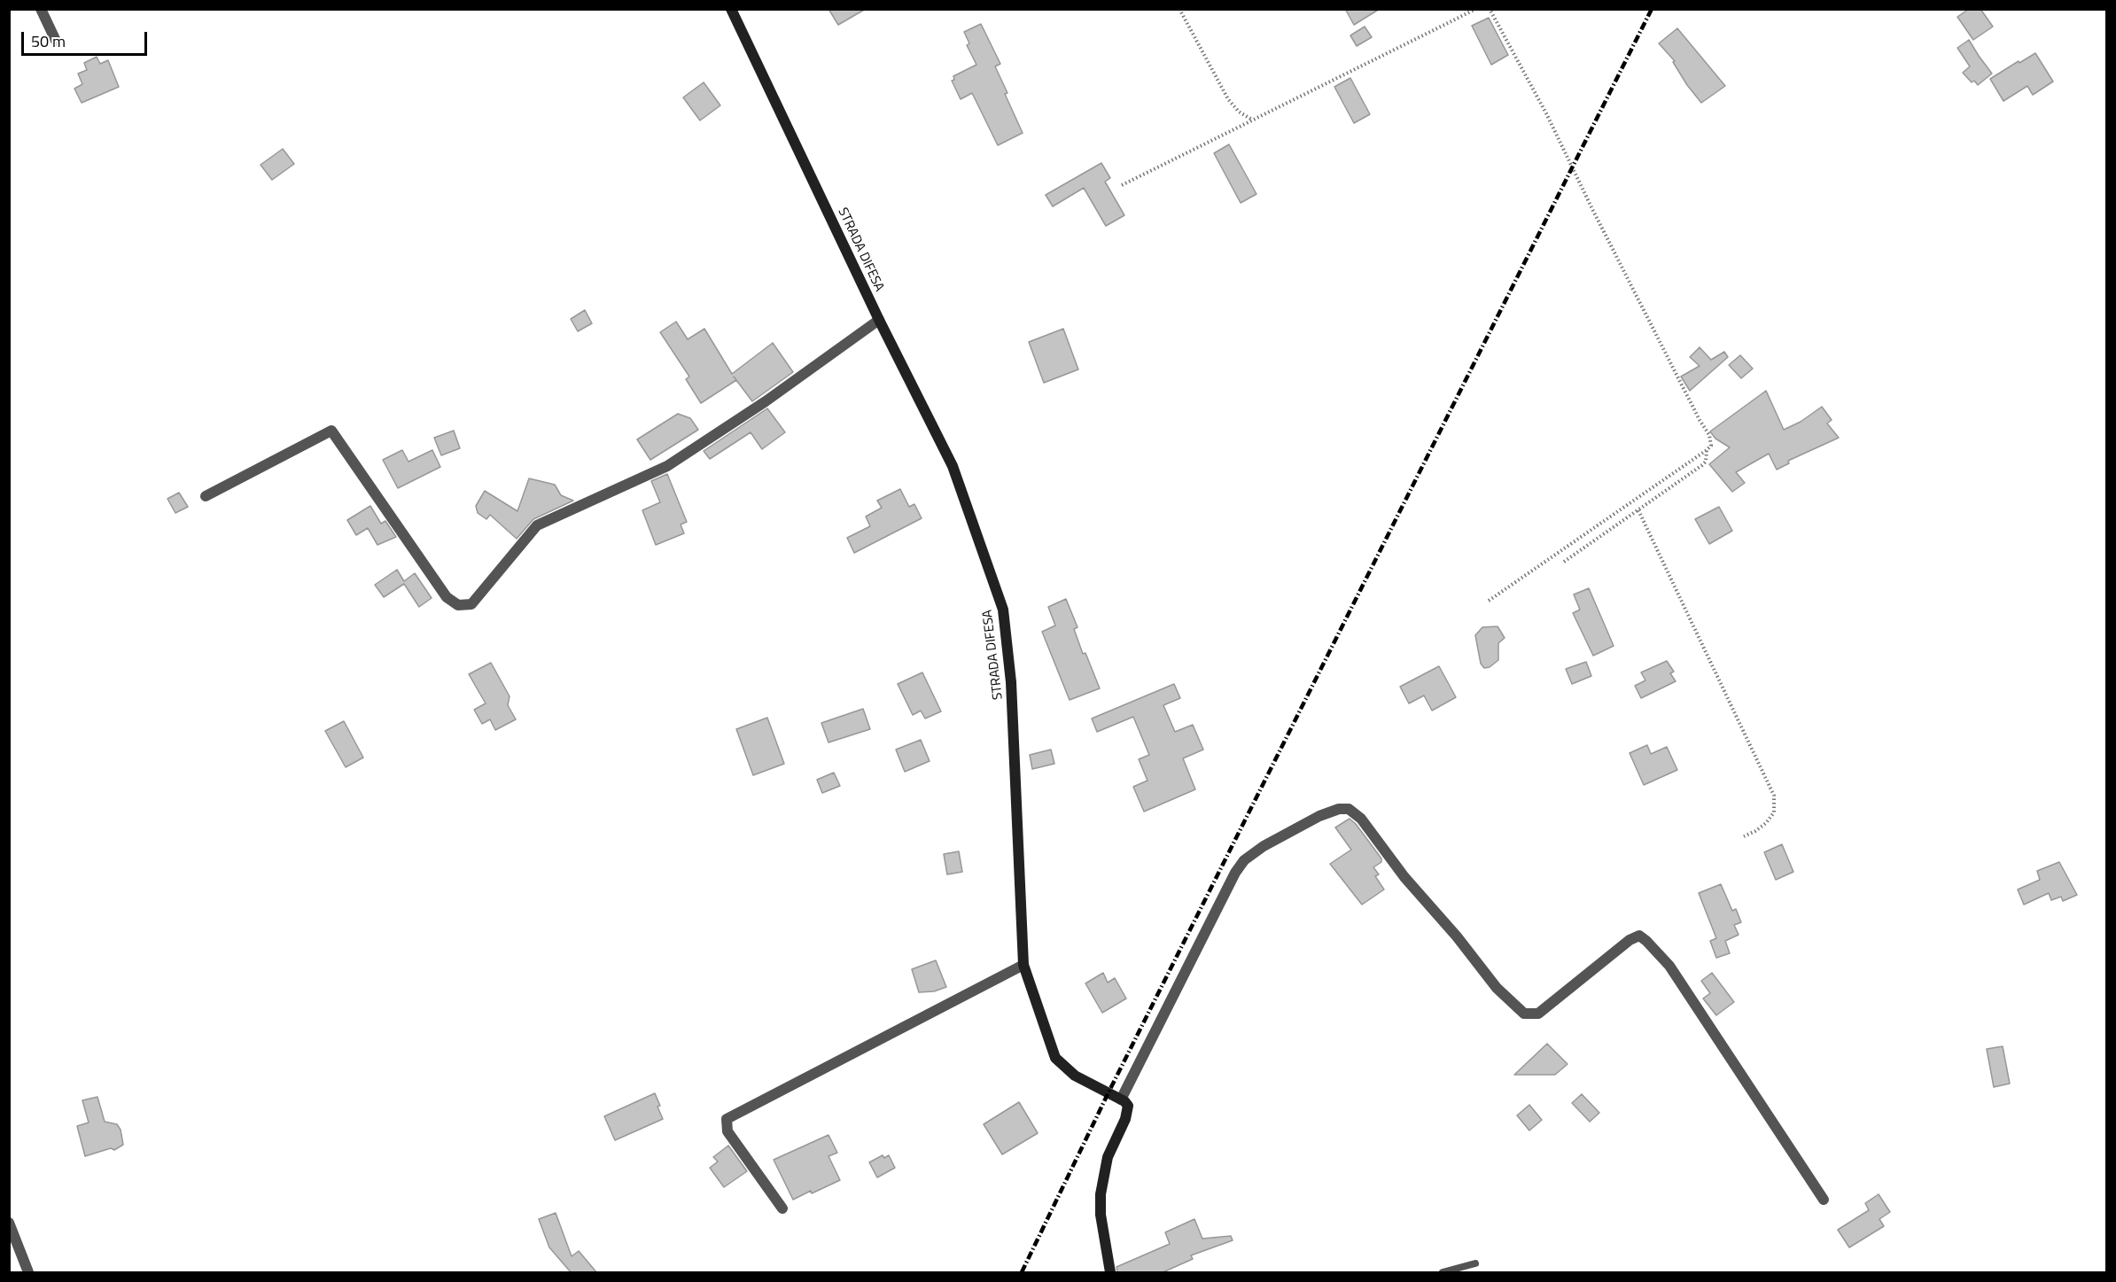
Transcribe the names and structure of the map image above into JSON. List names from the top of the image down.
{
  "streets": {
    "street": ["STRADA DIFESA"]
  },
  "scale_bar": "50 m"
}
